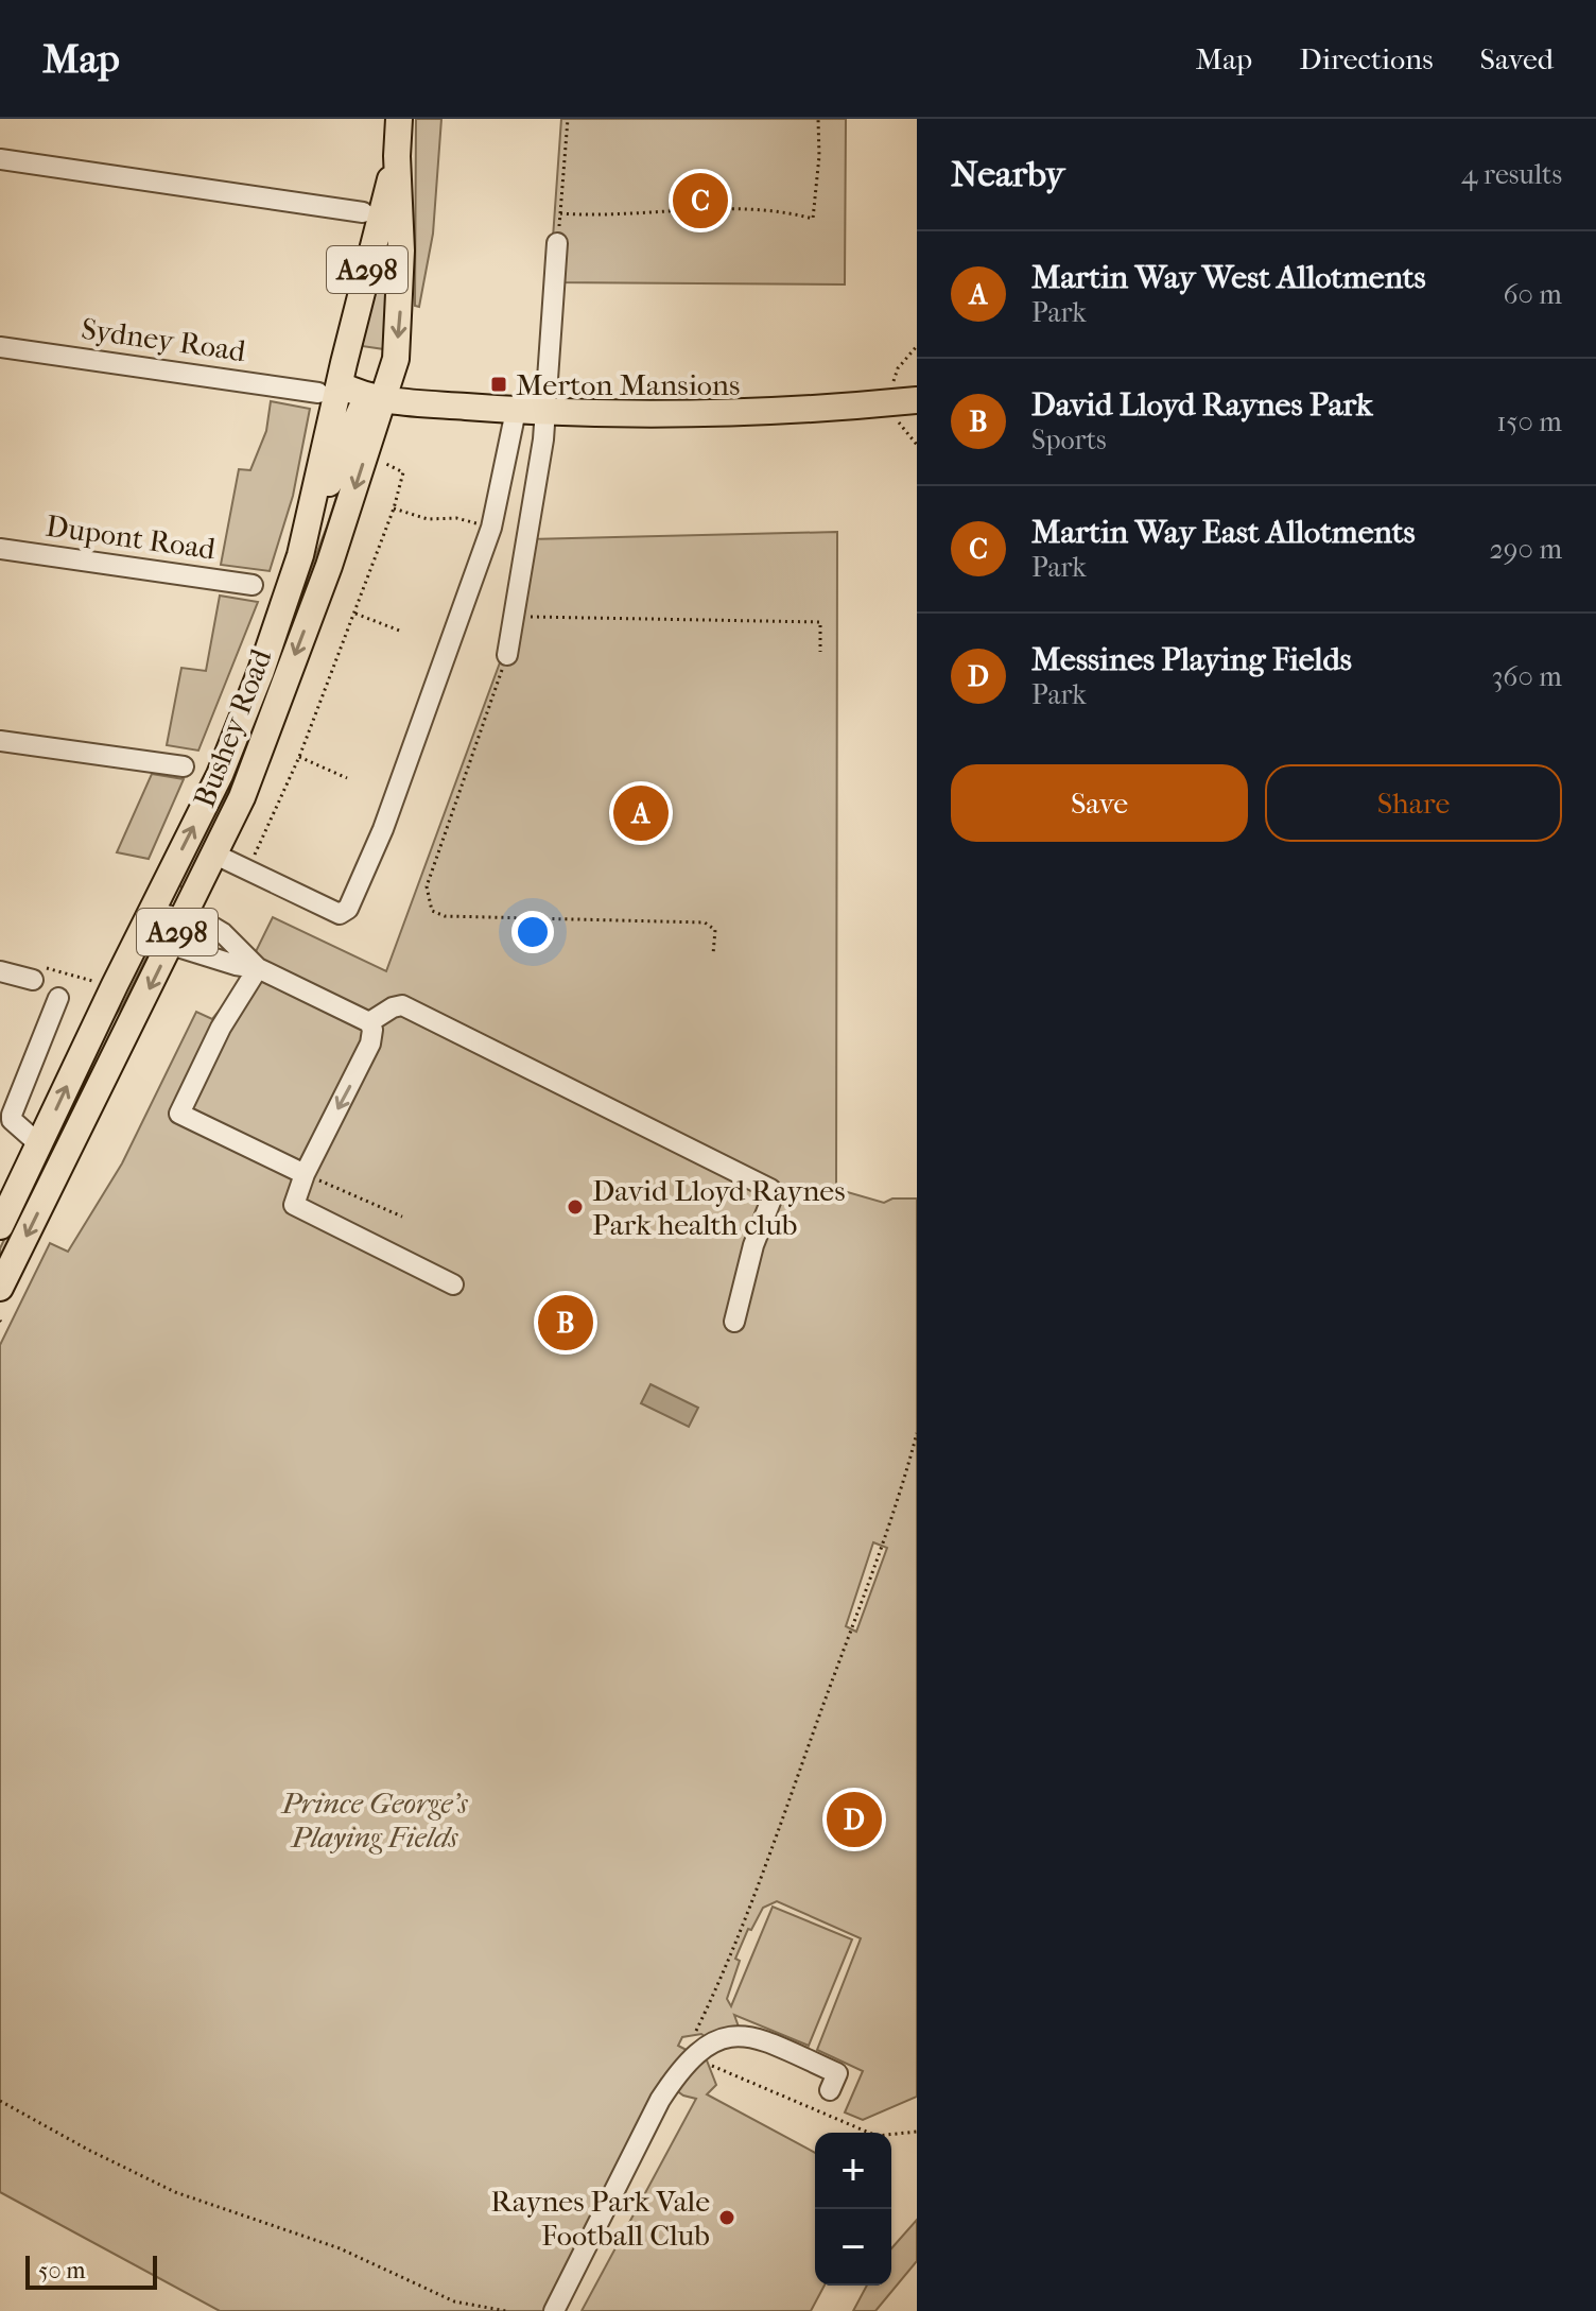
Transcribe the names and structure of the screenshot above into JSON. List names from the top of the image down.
{
  "streets": {
    "main road": ["A298", "Bushey Road"],
    "street": ["Sydney Road", "Dupont Road"]
  },
  "crossings": [
    ["Sydney Road", "Bushey Road"]
  ],
  "parks": ["Prince George's Playing Fields"],
  "places": {
    "transit": ["Merton Mansions"],
    "other": ["David Lloyd Raynes Park health club", "Raynes Park Vale Football Club"]
  },
  "scale_bar": "50 m",
  "page": {
    "header": "Map",
    "nav": ["Map", "Directions", "Saved"],
    "heading": ["Nearby", "4 results"],
    "pins": [
      "C",
      "A",
      "B",
      "D"
    ],
    "list": [
      {
        "mark": "A",
        "name": "Martin Way West Allotments",
        "note": "Park",
        "value": "60 m"
      },
      {
        "mark": "B",
        "name": "David Lloyd Raynes Park",
        "note": "Sports",
        "value": "150 m"
      },
      {
        "mark": "C",
        "name": "Martin Way East Allotments",
        "note": "Park",
        "value": "290 m"
      },
      {
        "mark": "D",
        "name": "Messines Playing Fields",
        "note": "Park",
        "value": "360 m"
      }
    ],
    "buttons": ["Save", "Share"],
    "map_buttons": ["+", "−"],
    "scale": "50 m"
  }
}
